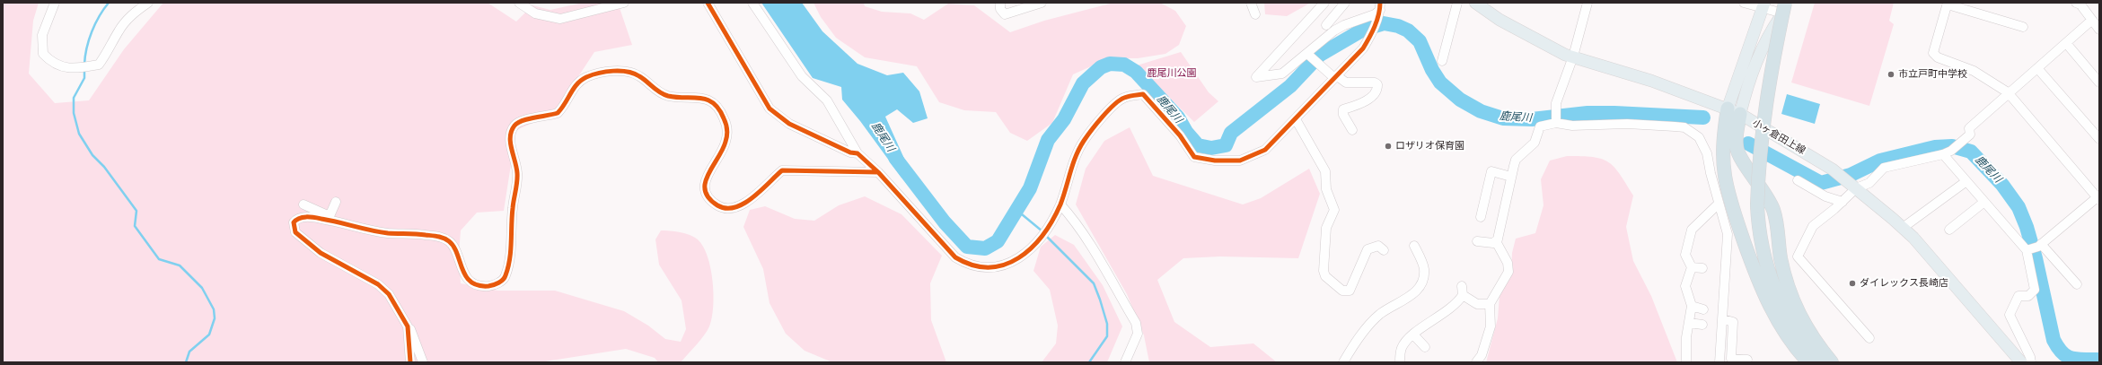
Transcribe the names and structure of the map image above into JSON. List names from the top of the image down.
{
  "streets": {
    "main road": ["小ヶ倉田上線"]
  },
  "water": ["鹿尾川"],
  "parks": ["鹿尾川公園"],
  "places": ["市立戸町中学校", "ロザリオ保育園", "ダイレックス長崎店"]
}
